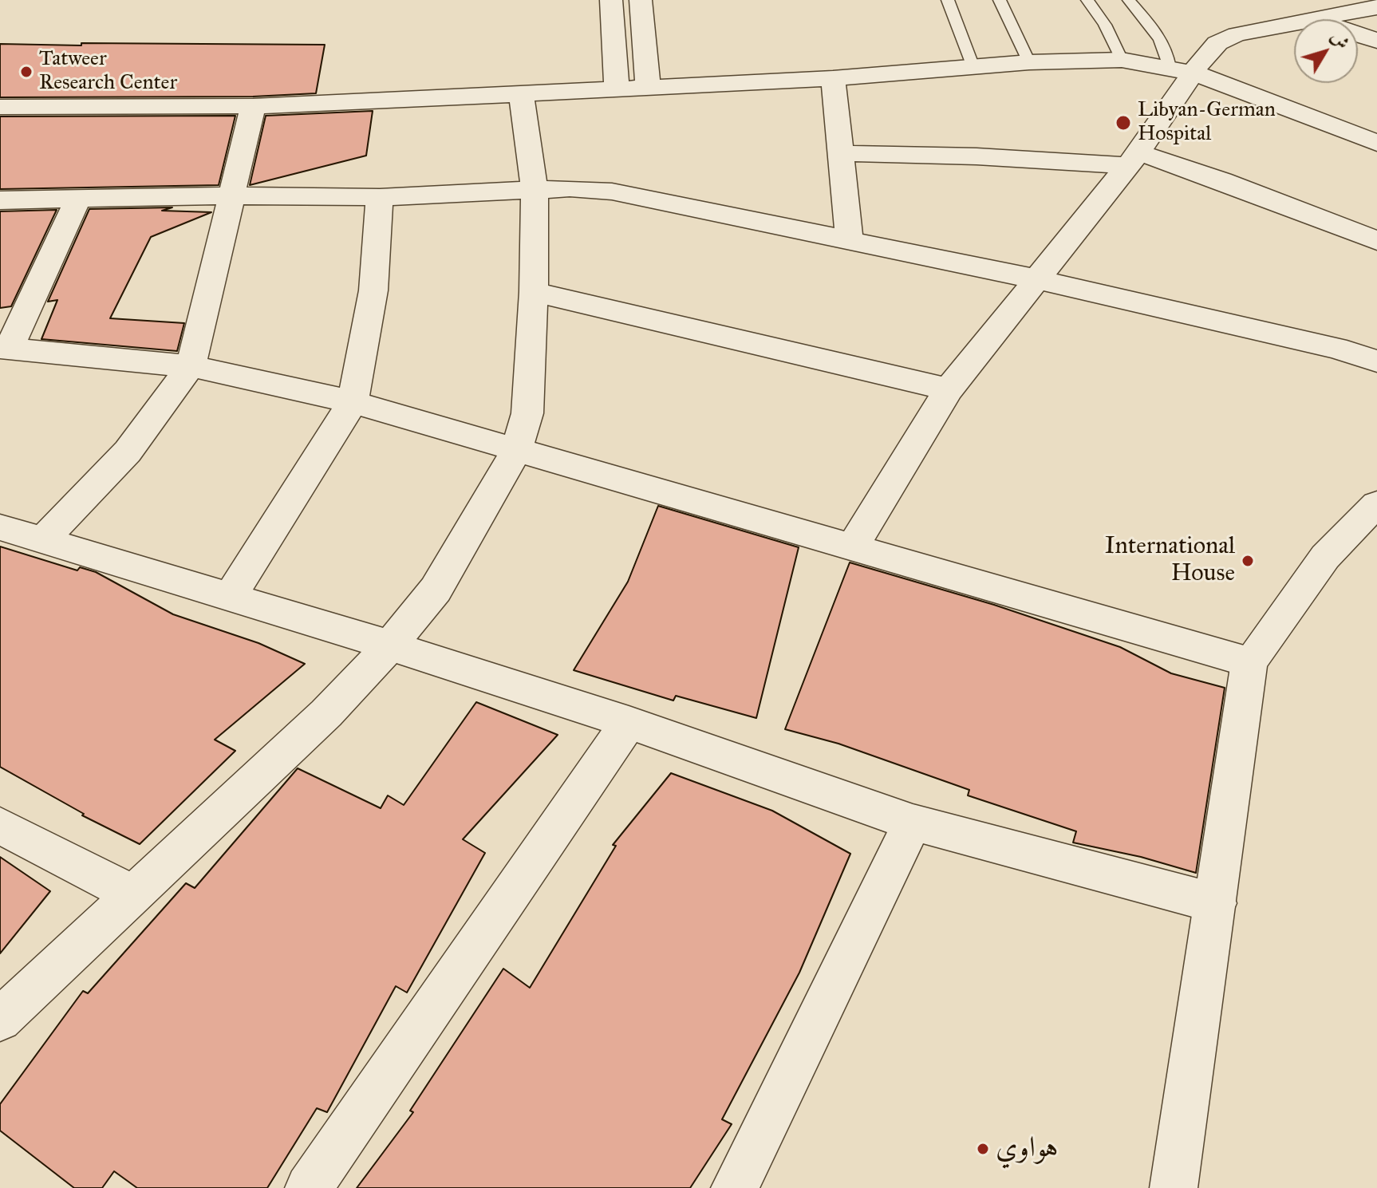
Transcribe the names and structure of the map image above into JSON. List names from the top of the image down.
{
  "places": [
    "Tatweer Research Center",
    "Libyan-German Hospital",
    "International House",
    "هواوي"
  ],
  "north": "top right"
}
